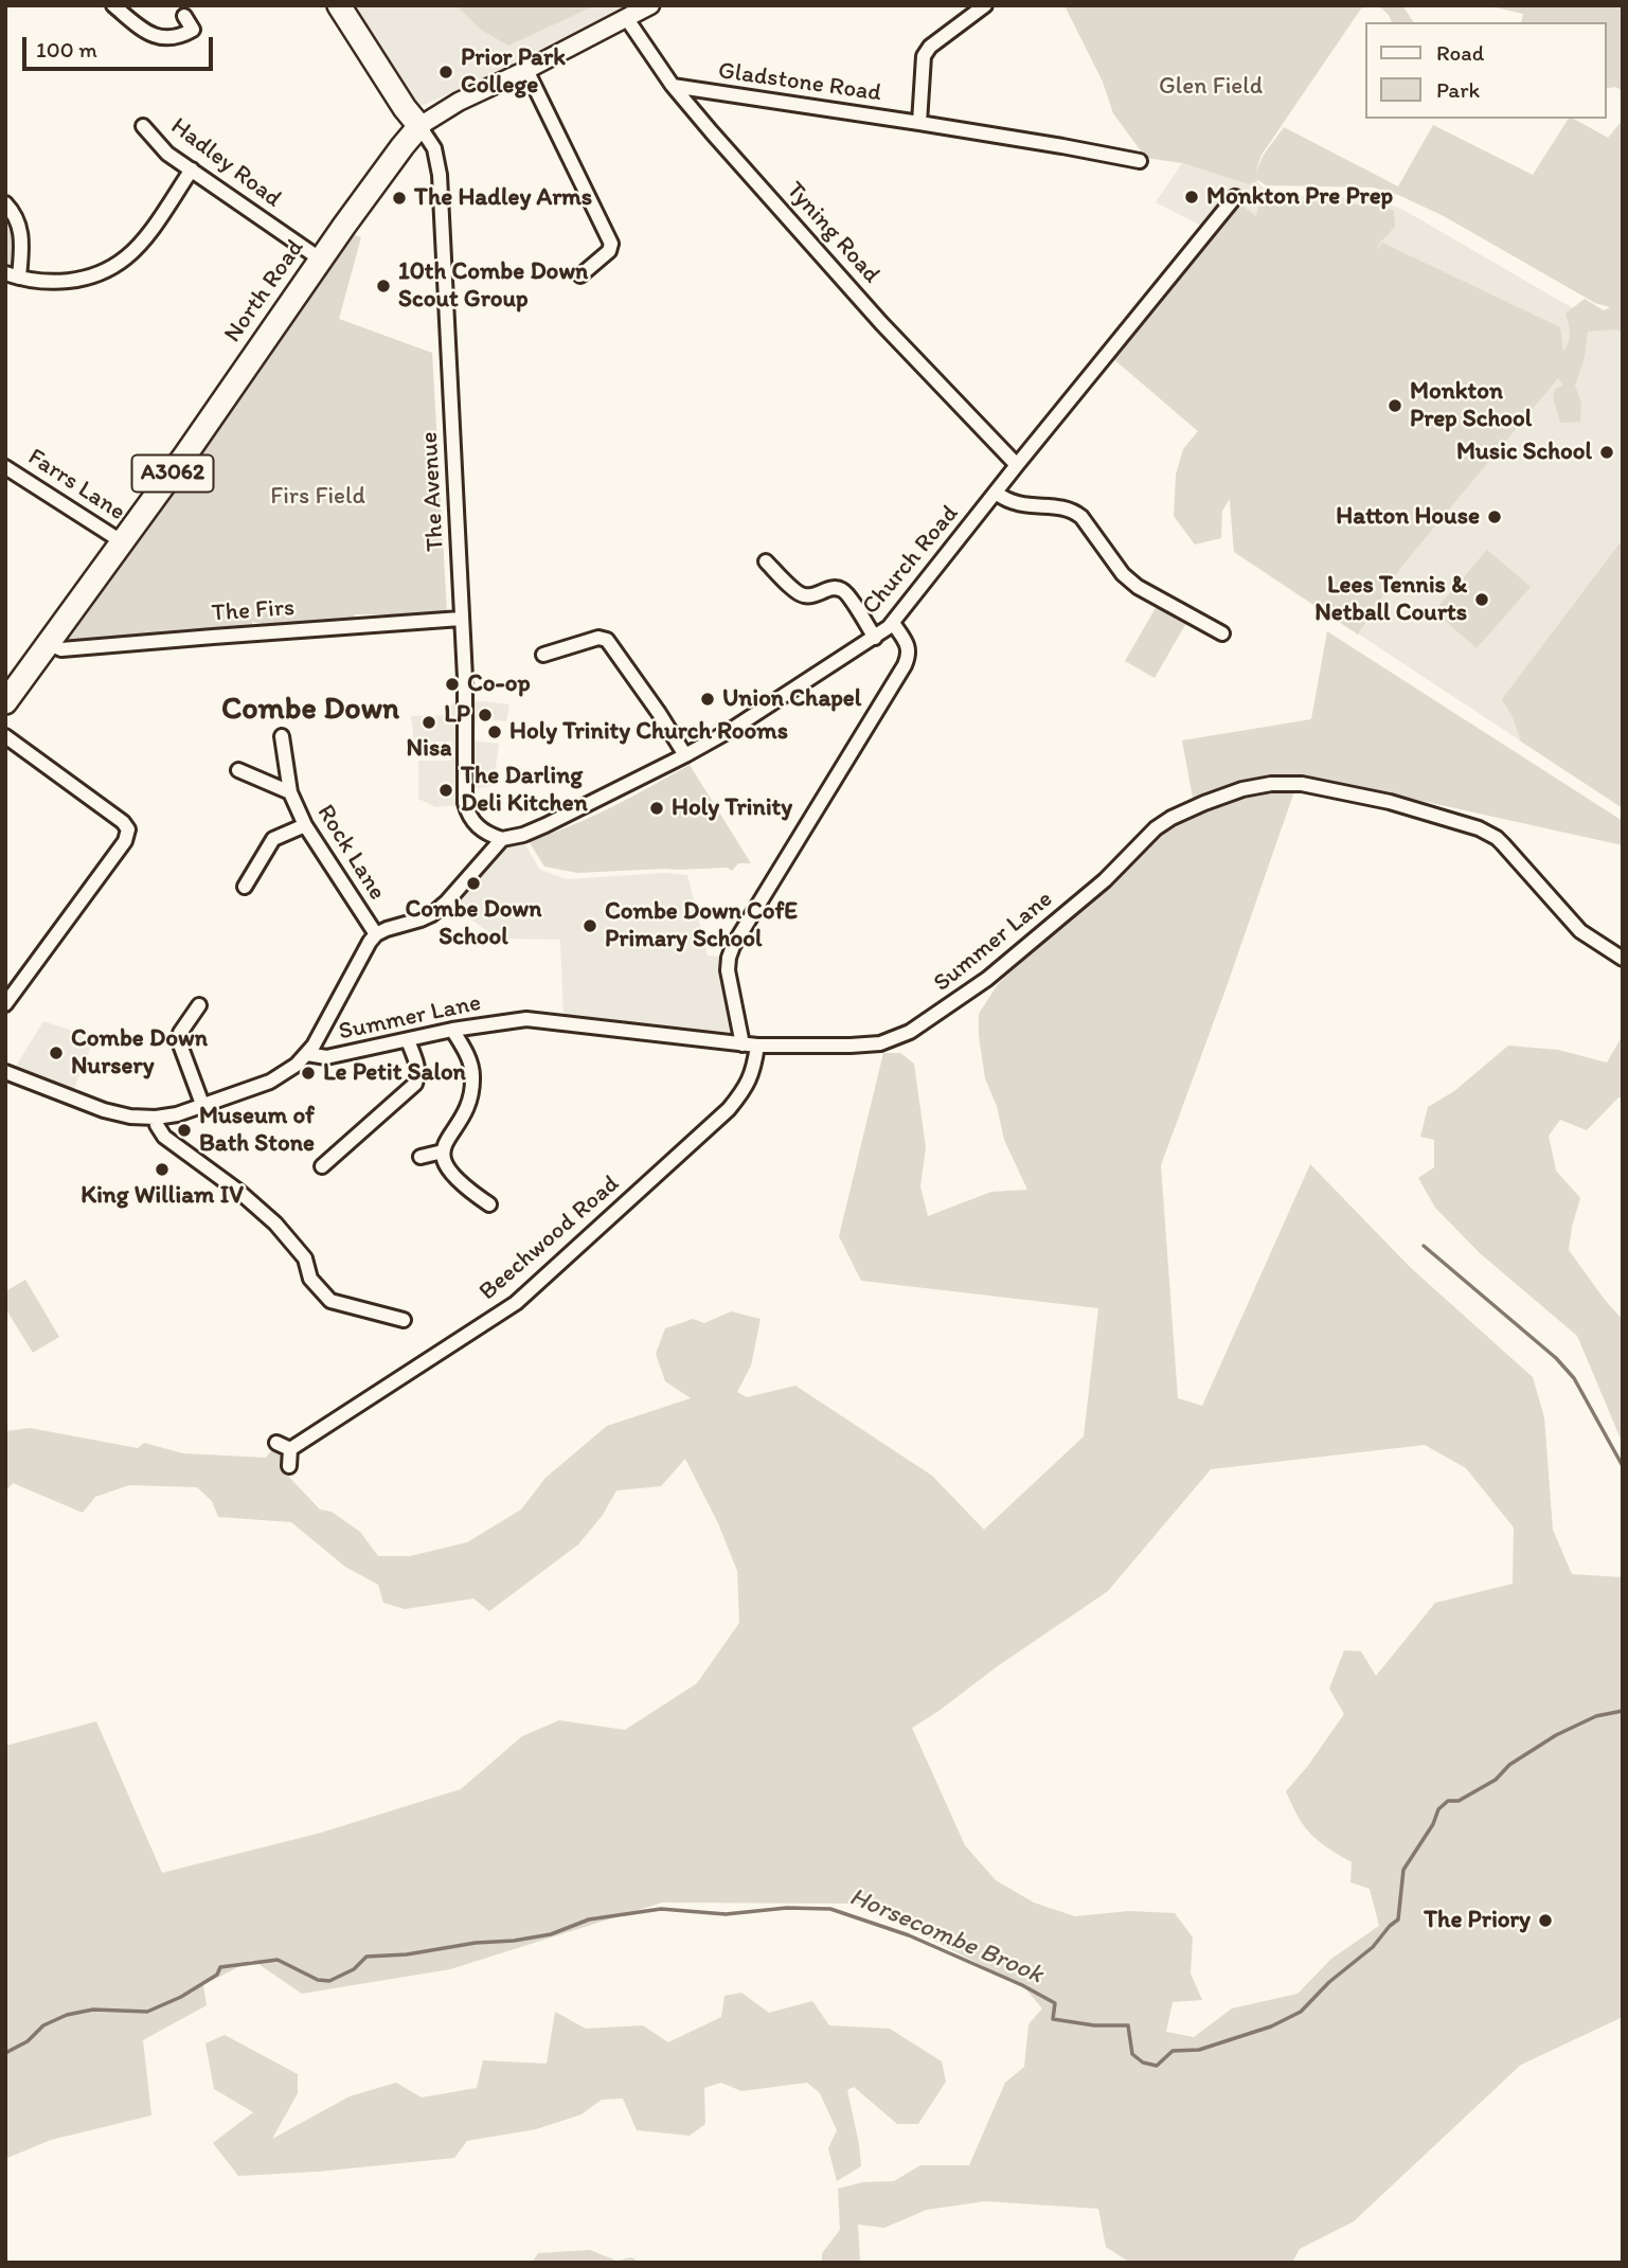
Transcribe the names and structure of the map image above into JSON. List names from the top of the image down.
{
  "streets": {
    "main road": ["North Road", "A3062"],
    "street": [
      "Gladstone Road",
      "Hadley Road",
      "Tyning Road",
      "Farrs Lane",
      "The Avenue",
      "Church Road",
      "The Firs",
      "Rock Lane",
      "Summer Lane",
      "Beechwood Road"
    ]
  },
  "crossings": [
    ["Gladstone Road", "Tyning Road"],
    ["Hadley Road", "North Road"],
    ["Tyning Road", "North Road"],
    ["Tyning Road", "Church Road"],
    ["North Road", "Farrs Lane"],
    ["North Road", "The Avenue"],
    ["North Road", "The Firs"],
    ["The Avenue", "Church Road"],
    ["The Avenue", "The Firs"],
    ["Summer Lane", "Beechwood Road"]
  ],
  "districts": ["Combe Down"],
  "water": ["Horsecombe Brook"],
  "parks": ["Glen Field", "Firs Field"],
  "places": [
    "Prior Park College",
    "Monkton Pre Prep",
    "The Hadley Arms",
    "10th Combe Down Scout Group",
    "Monkton Prep School",
    "Music School",
    "Hatton House",
    "Lees Tennis & Netball Courts",
    "Co-op",
    "Union Chapel",
    "LP",
    "Nisa",
    "Holy Trinity Church Rooms",
    "The Darling Deli Kitchen",
    "Holy Trinity",
    "Combe Down School",
    "Combe Down CofE Primary School",
    "Combe Down Nursery",
    "Le Petit Salon",
    "Museum of Bath Stone",
    "King William IV",
    "The Priory"
  ],
  "legend": ["Road", "Park"],
  "scale_bar": "100 m"
}
